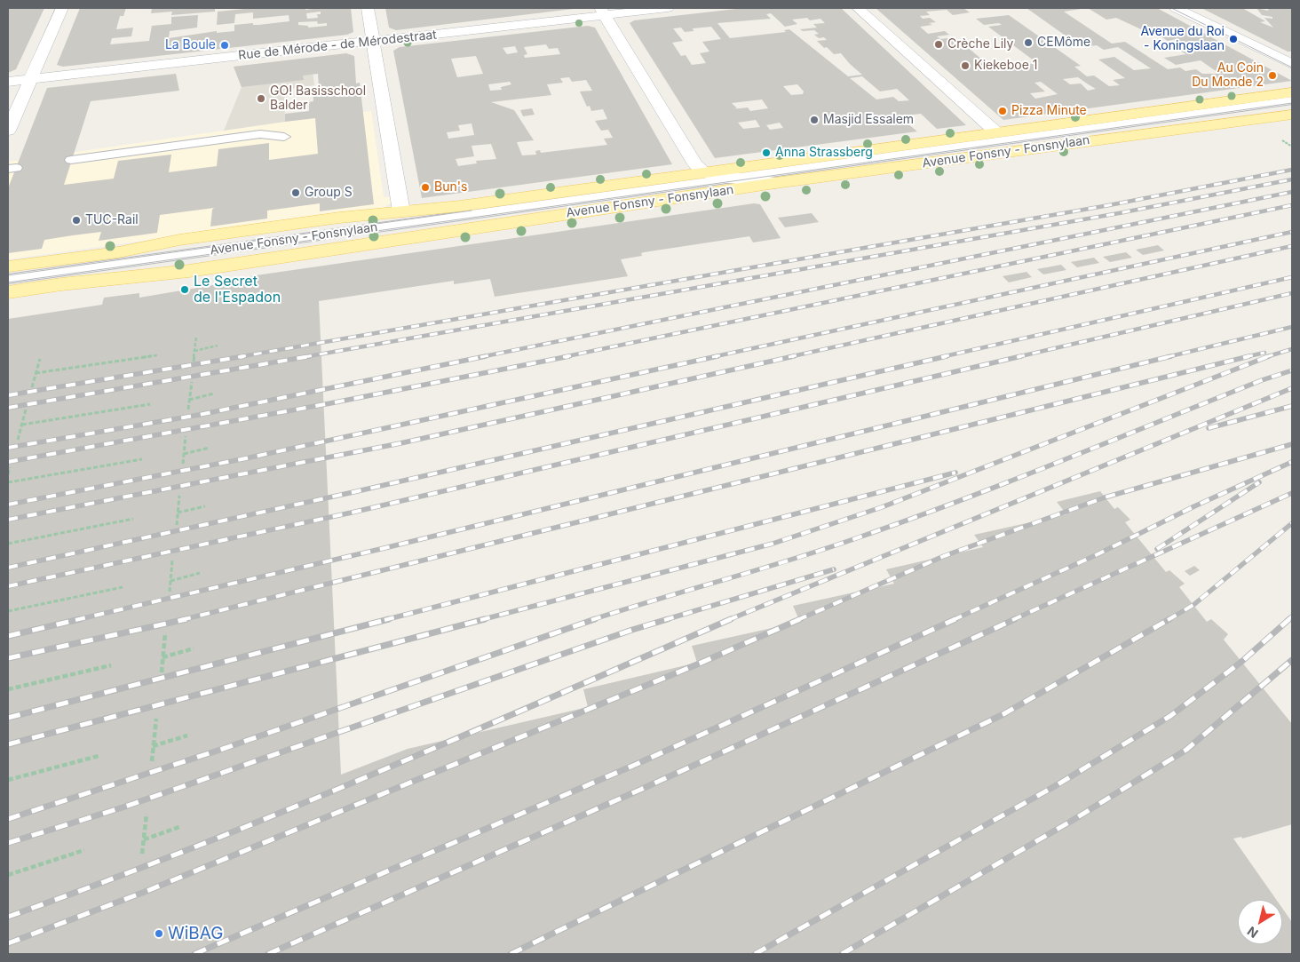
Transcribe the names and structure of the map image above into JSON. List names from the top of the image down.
{
  "streets": {
    "main road": ["Avenue Fonsny - Fonsnylaan"],
    "street": ["Rue de Mérode - de Mérodestraat"]
  },
  "places": [
    "Avenue du Roi - Koningslaan",
    "CEMôme",
    "Crèche Lily",
    "La Boule",
    "Kiekeboe 1",
    "Au Coin Du Monde 2",
    "GO! Basisschool Balder",
    "Pizza Minute",
    "Masjid Essalem",
    "Anna Strassberg",
    "Bun's",
    "Group S",
    "TUC-Rail",
    "Le Secret de l'Espadon",
    "WiBAG"
  ],
  "north": "bottom left"
}
